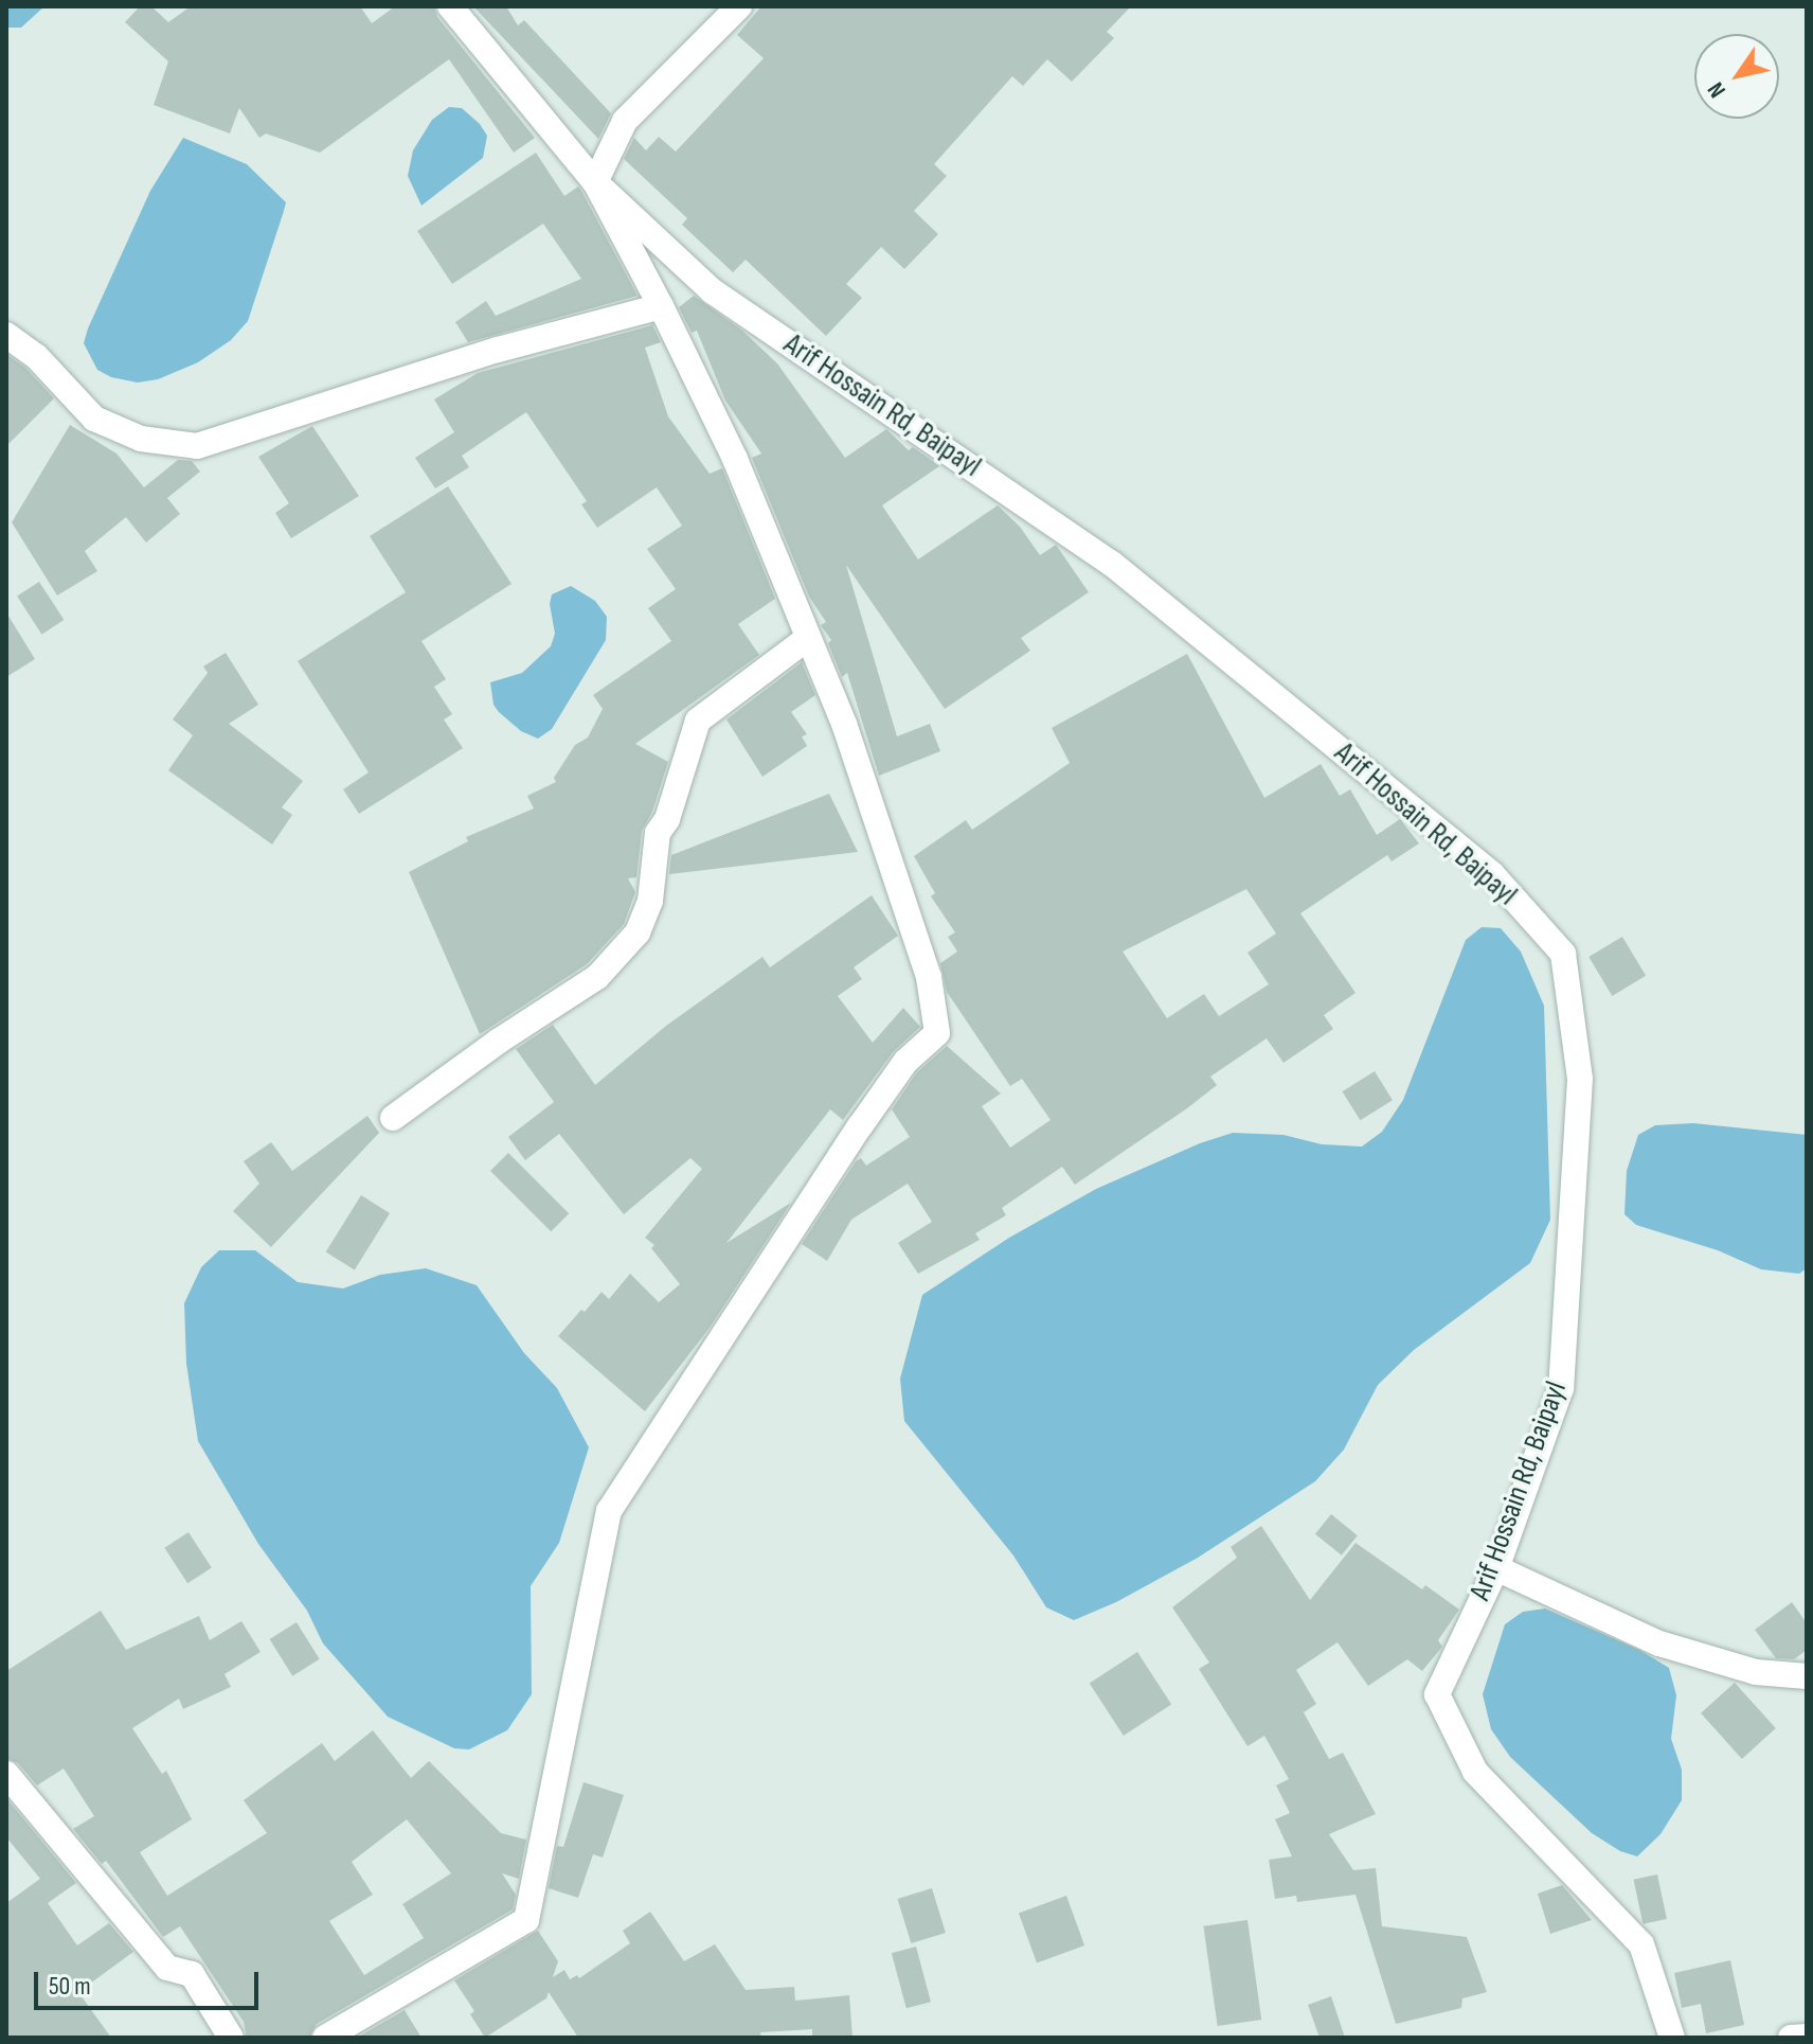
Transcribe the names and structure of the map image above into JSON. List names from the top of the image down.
{
  "streets": {
    "street": ["Arif Hossain Rd, Baipayl"]
  },
  "scale_bar": "50 m",
  "north": "bottom left"
}
